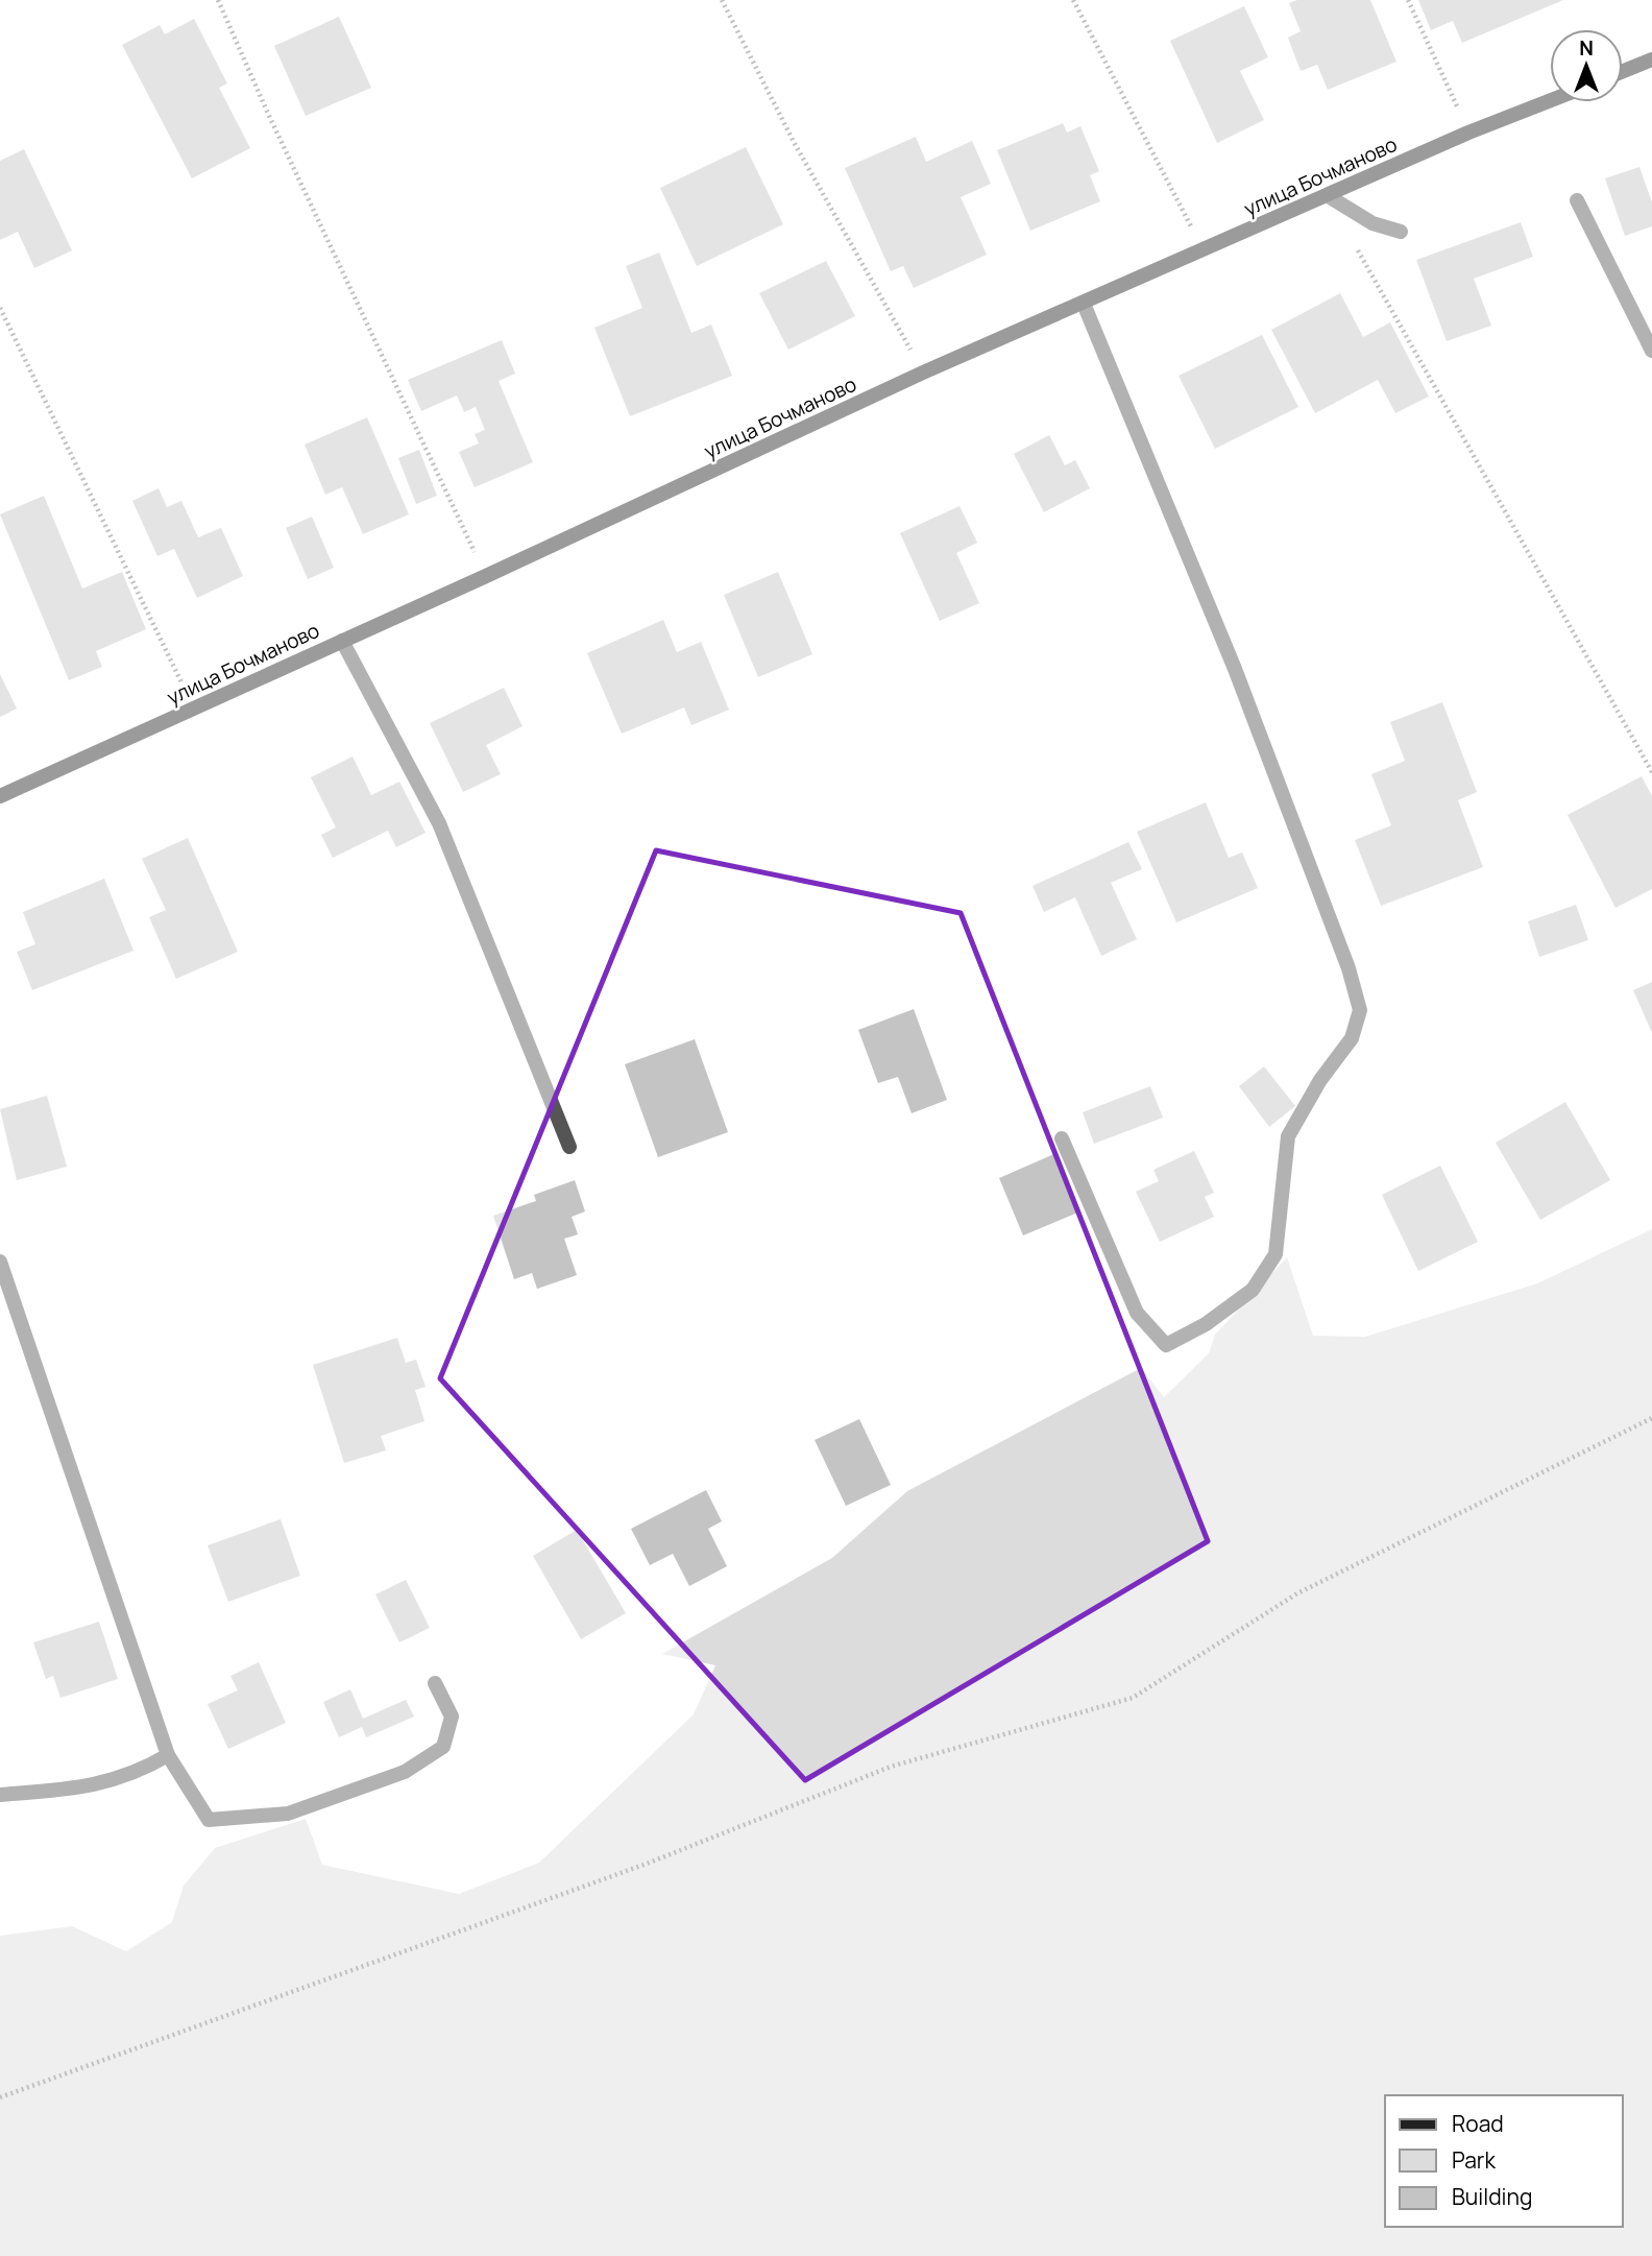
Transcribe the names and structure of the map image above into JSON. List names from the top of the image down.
{
  "streets": {
    "main road": ["улица Бочманово"]
  },
  "legend": ["Road", "Park", "Building"],
  "north": "top"
}
